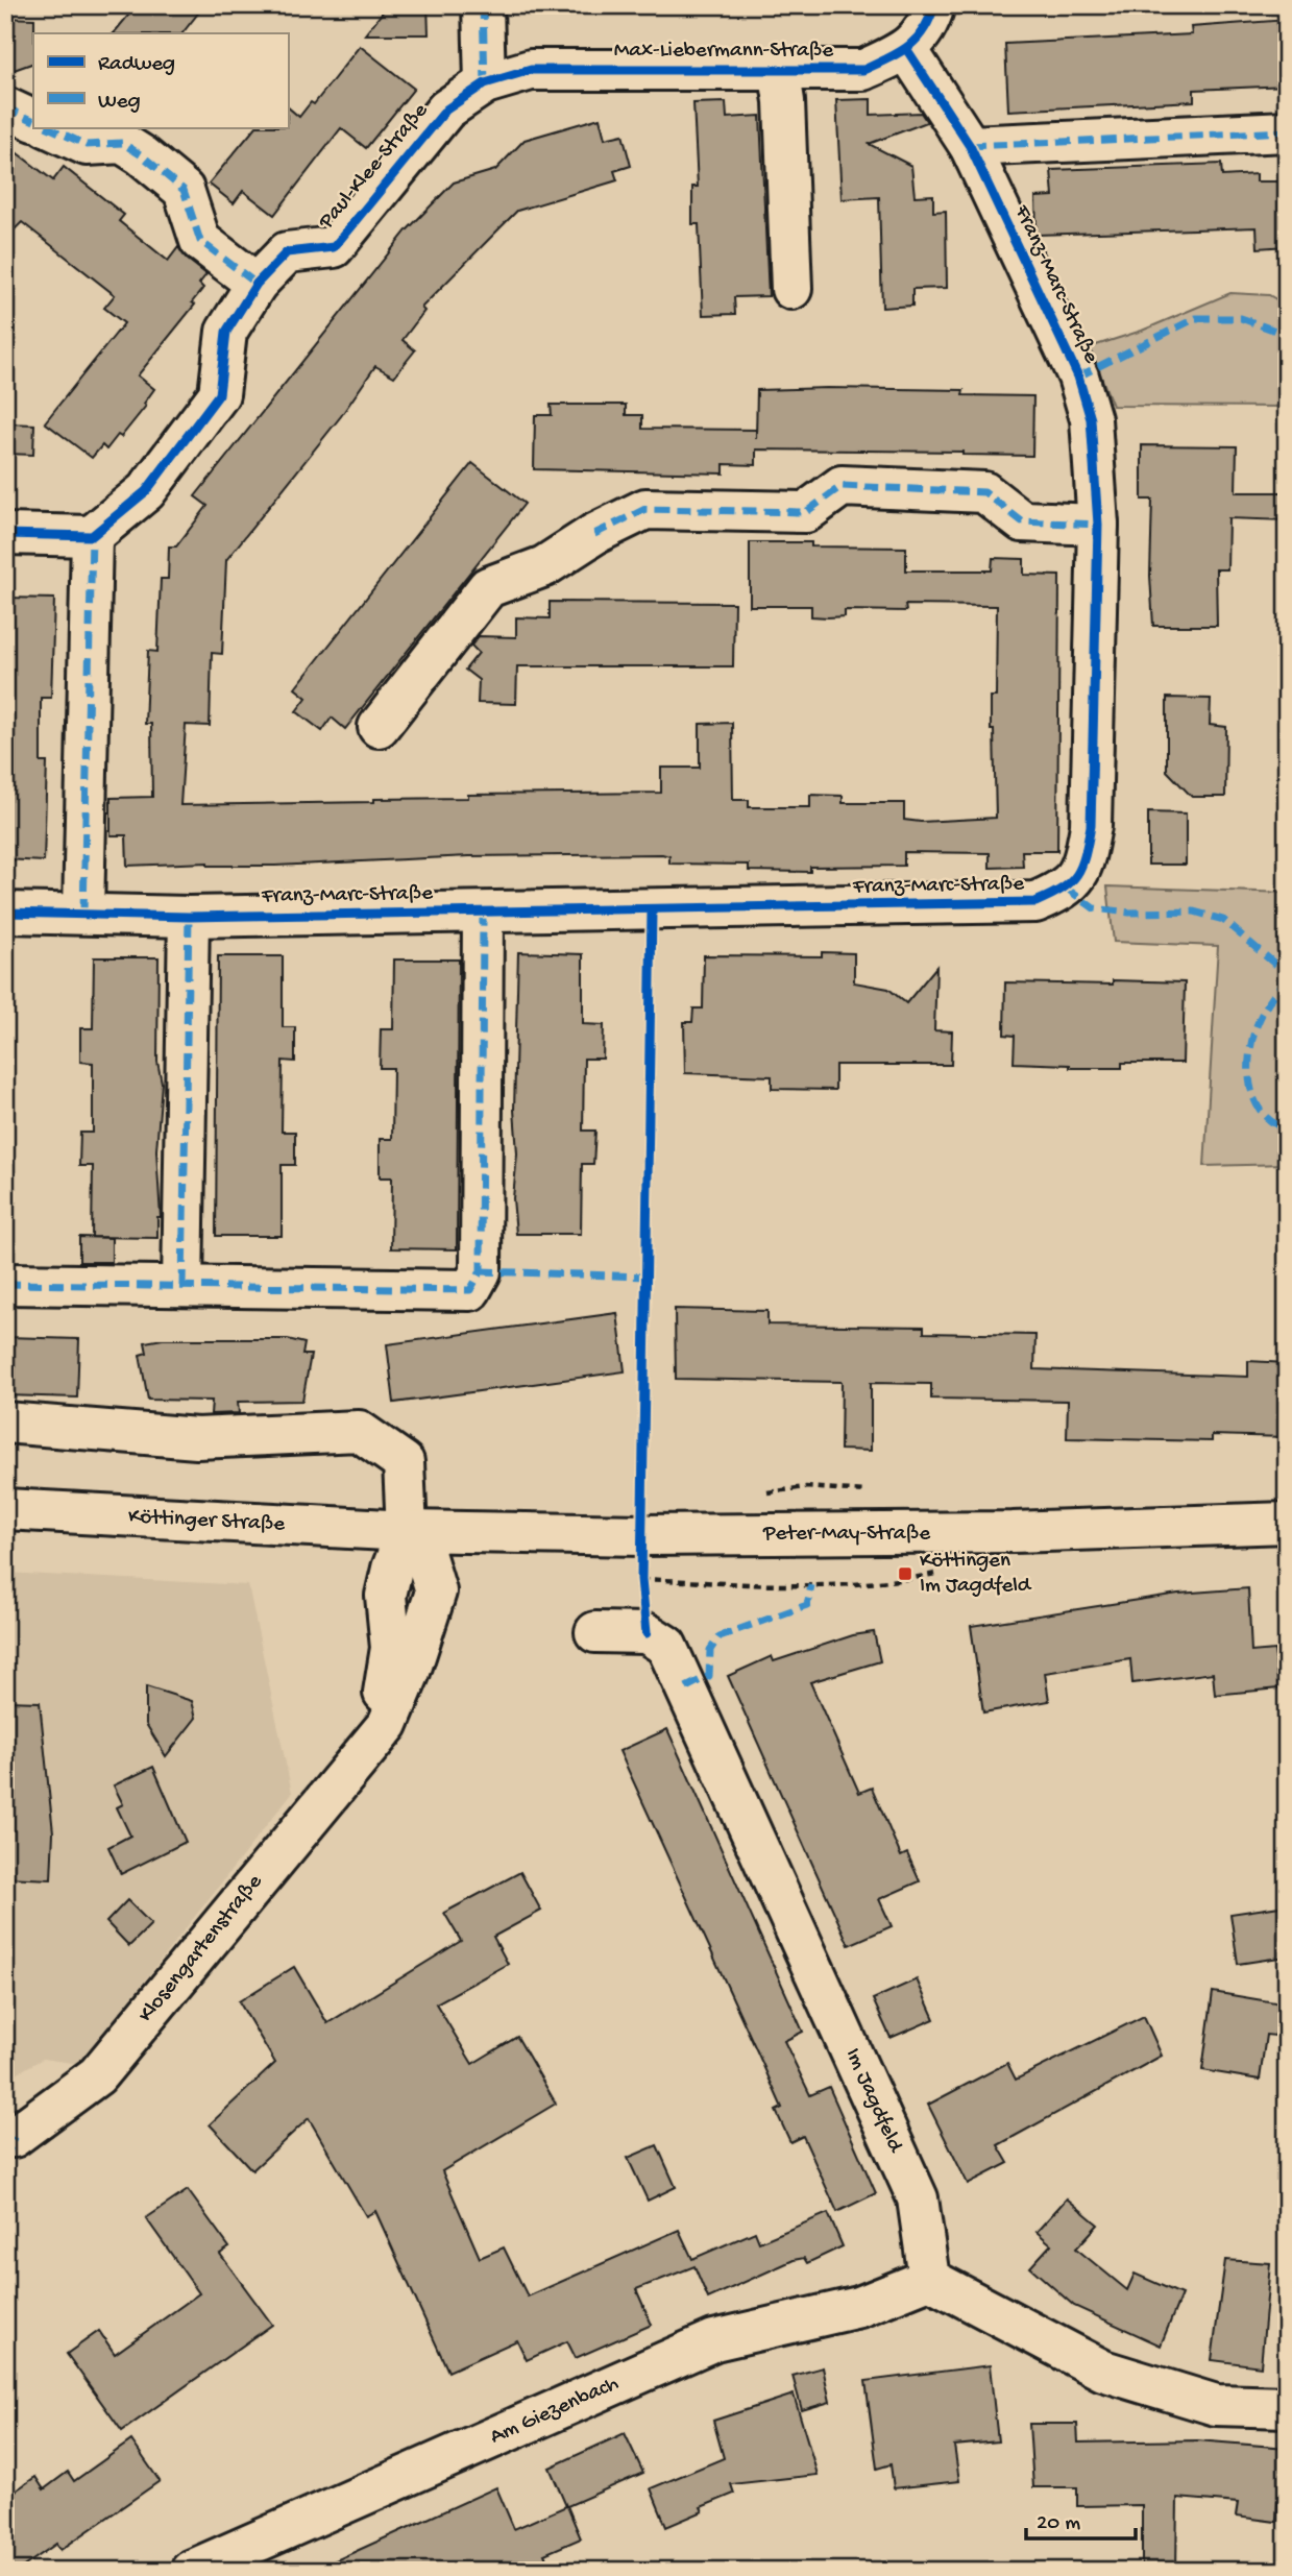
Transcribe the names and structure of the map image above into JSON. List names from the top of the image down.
{
  "streets": {
    "street": [
      "Max-Liebermann-Straße",
      "Paul-Klee-Straße",
      "Franz-Marc-Straße",
      "Köttinger Straße",
      "Peter-May-Straße",
      "Klosengartenstraße",
      "Im Jagdfeld",
      "Am Giezenbach"
    ]
  },
  "crossings": [
    ["Max-Liebermann-Straße", "Paul-Klee-Straße"],
    ["Max-Liebermann-Straße", "Franz-Marc-Straße"],
    ["Köttinger Straße", "Peter-May-Straße"],
    ["Köttinger Straße", "Klosengartenstraße"],
    ["Peter-May-Straße", "Klosengartenstraße"],
    ["Im Jagdfeld", "Am Giezenbach"]
  ],
  "places": {
    "transit": ["Köttingen Im Jagdfeld"]
  },
  "legend": ["Radweg", "Weg"],
  "scale_bar": "20 m"
}
